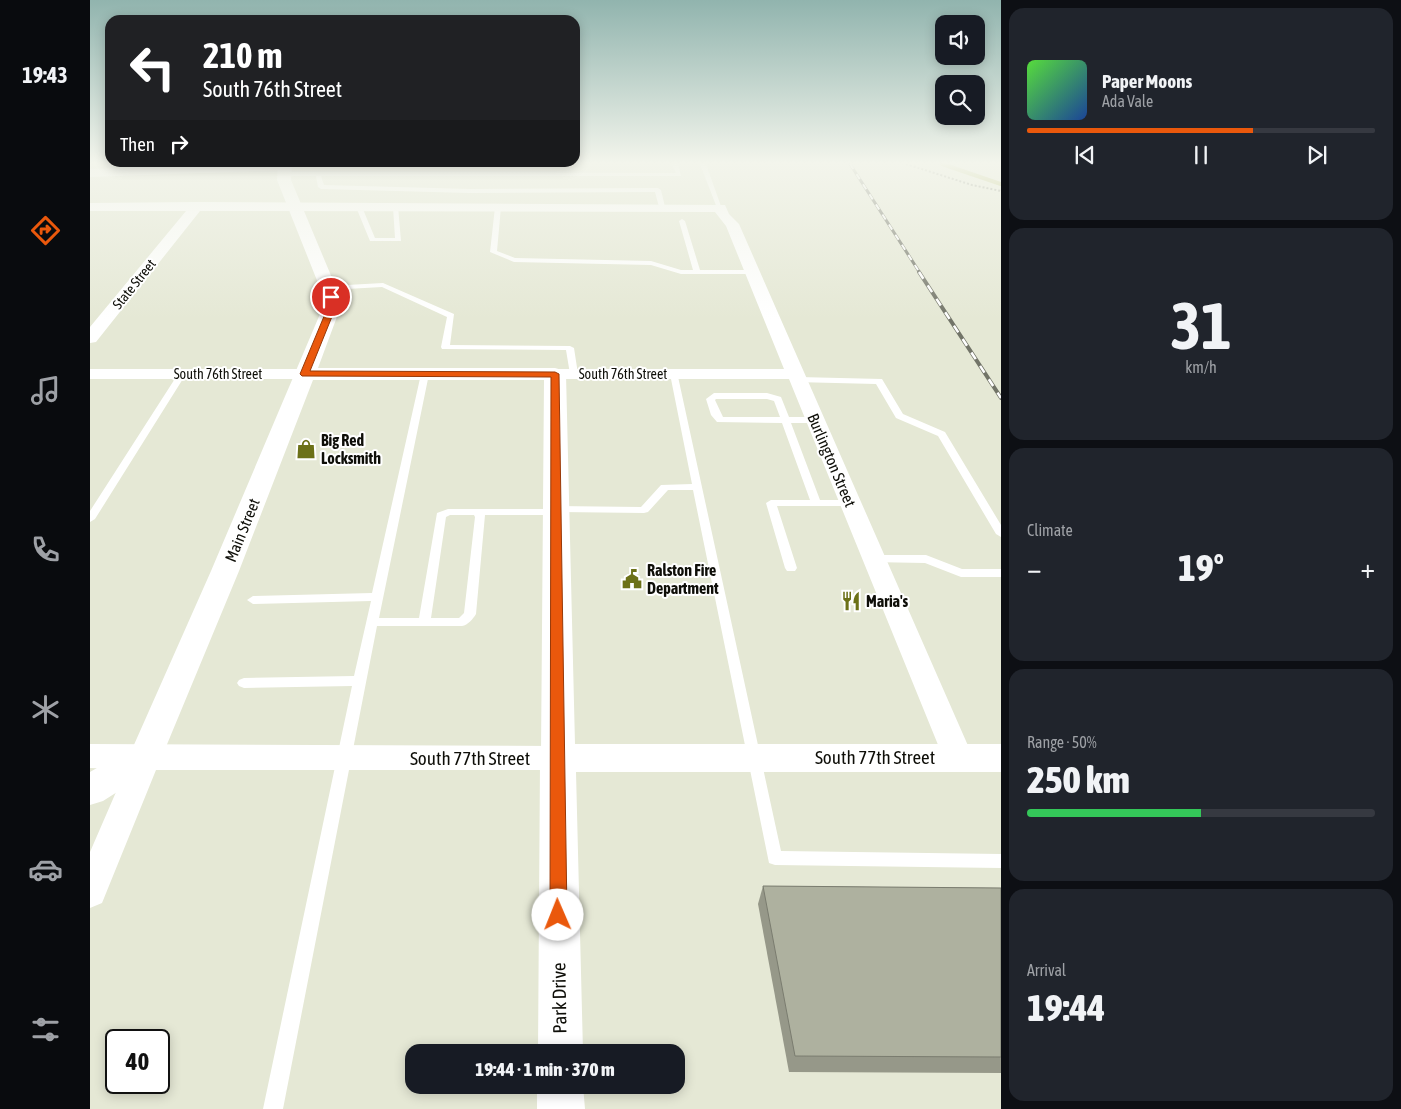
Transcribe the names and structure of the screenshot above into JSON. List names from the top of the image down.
{
  "streets": {
    "street": [
      "State Street",
      "South 76th Street",
      "Burlington Street",
      "Main Street",
      "South 77th Street",
      "Park Drive"
    ]
  },
  "crossings": [
    ["South 76th Street", "Burlington Street"],
    ["South 76th Street", "Main Street"],
    ["South 76th Street", "Park Drive"],
    ["Burlington Street", "South 77th Street"],
    ["Main Street", "South 77th Street"],
    ["South 77th Street", "Park Drive"]
  ],
  "places": {
    "shop": ["Big Red Locksmith"],
    "public building": ["Ralston Fire Department"],
    "restaurant": ["Maria's"]
  },
  "page": {
    "tabs": "19:43",
    "turn": ["210 m", "South 76th Street"],
    "song": ["Paper Moons", "Ada Vale"],
    "then": "Then",
    "tile": [
      ["31", "km/h"],
      "Climate",
      ["Range · 50%", "250 km"],
      ["Arrival", "19:44"]
    ],
    "heat": ["−", "19°", "+"],
    "limit": "40",
    "trip": "19:44 · 1 min · 370 m"
  }
}
